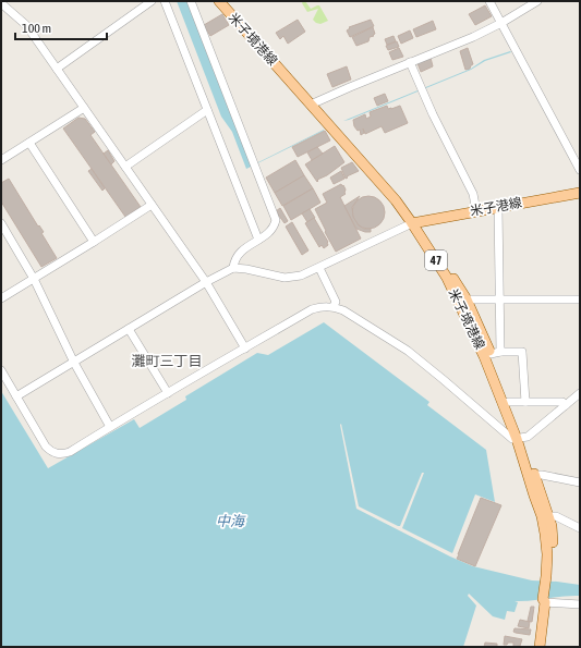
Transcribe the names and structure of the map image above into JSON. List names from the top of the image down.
{
  "streets": {
    "main road": ["米子境港線", "米子港線", "47"]
  },
  "crossings": [
    ["米子境港線", "米子港線"]
  ],
  "districts": ["灘町三丁目"],
  "water": ["中海"],
  "scale_bar": "100 m"
}
